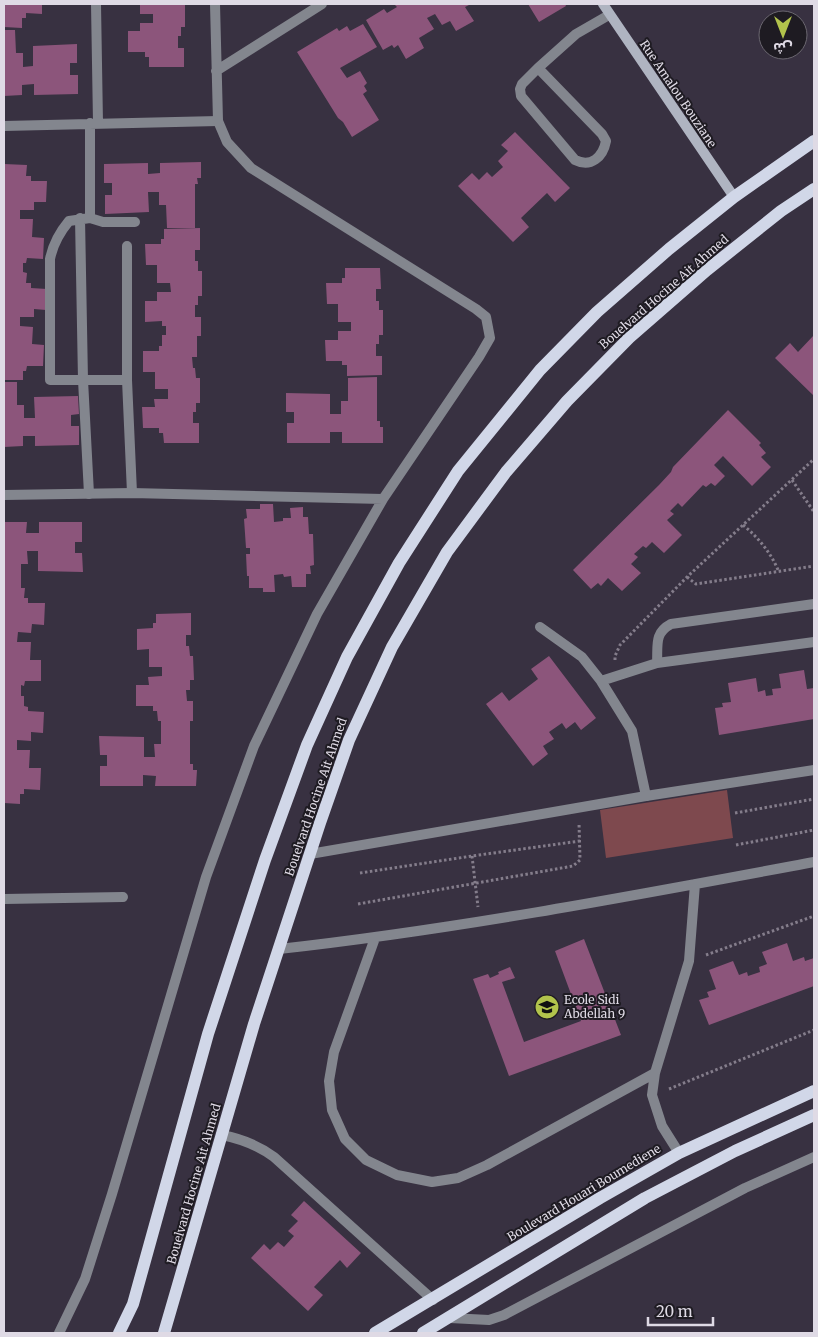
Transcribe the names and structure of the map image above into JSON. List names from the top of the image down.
{
  "streets": {
    "main road": ["Bouelvard Hocine Ait Ahmed", "Boulevard Houari Boumediene"],
    "street": ["Rue Amalou Bouziane"]
  },
  "places": {
    "school or university": ["Ecole Sidi Abdellah 9"]
  },
  "scale_bar": "20 m",
  "north": "bottom"
}
